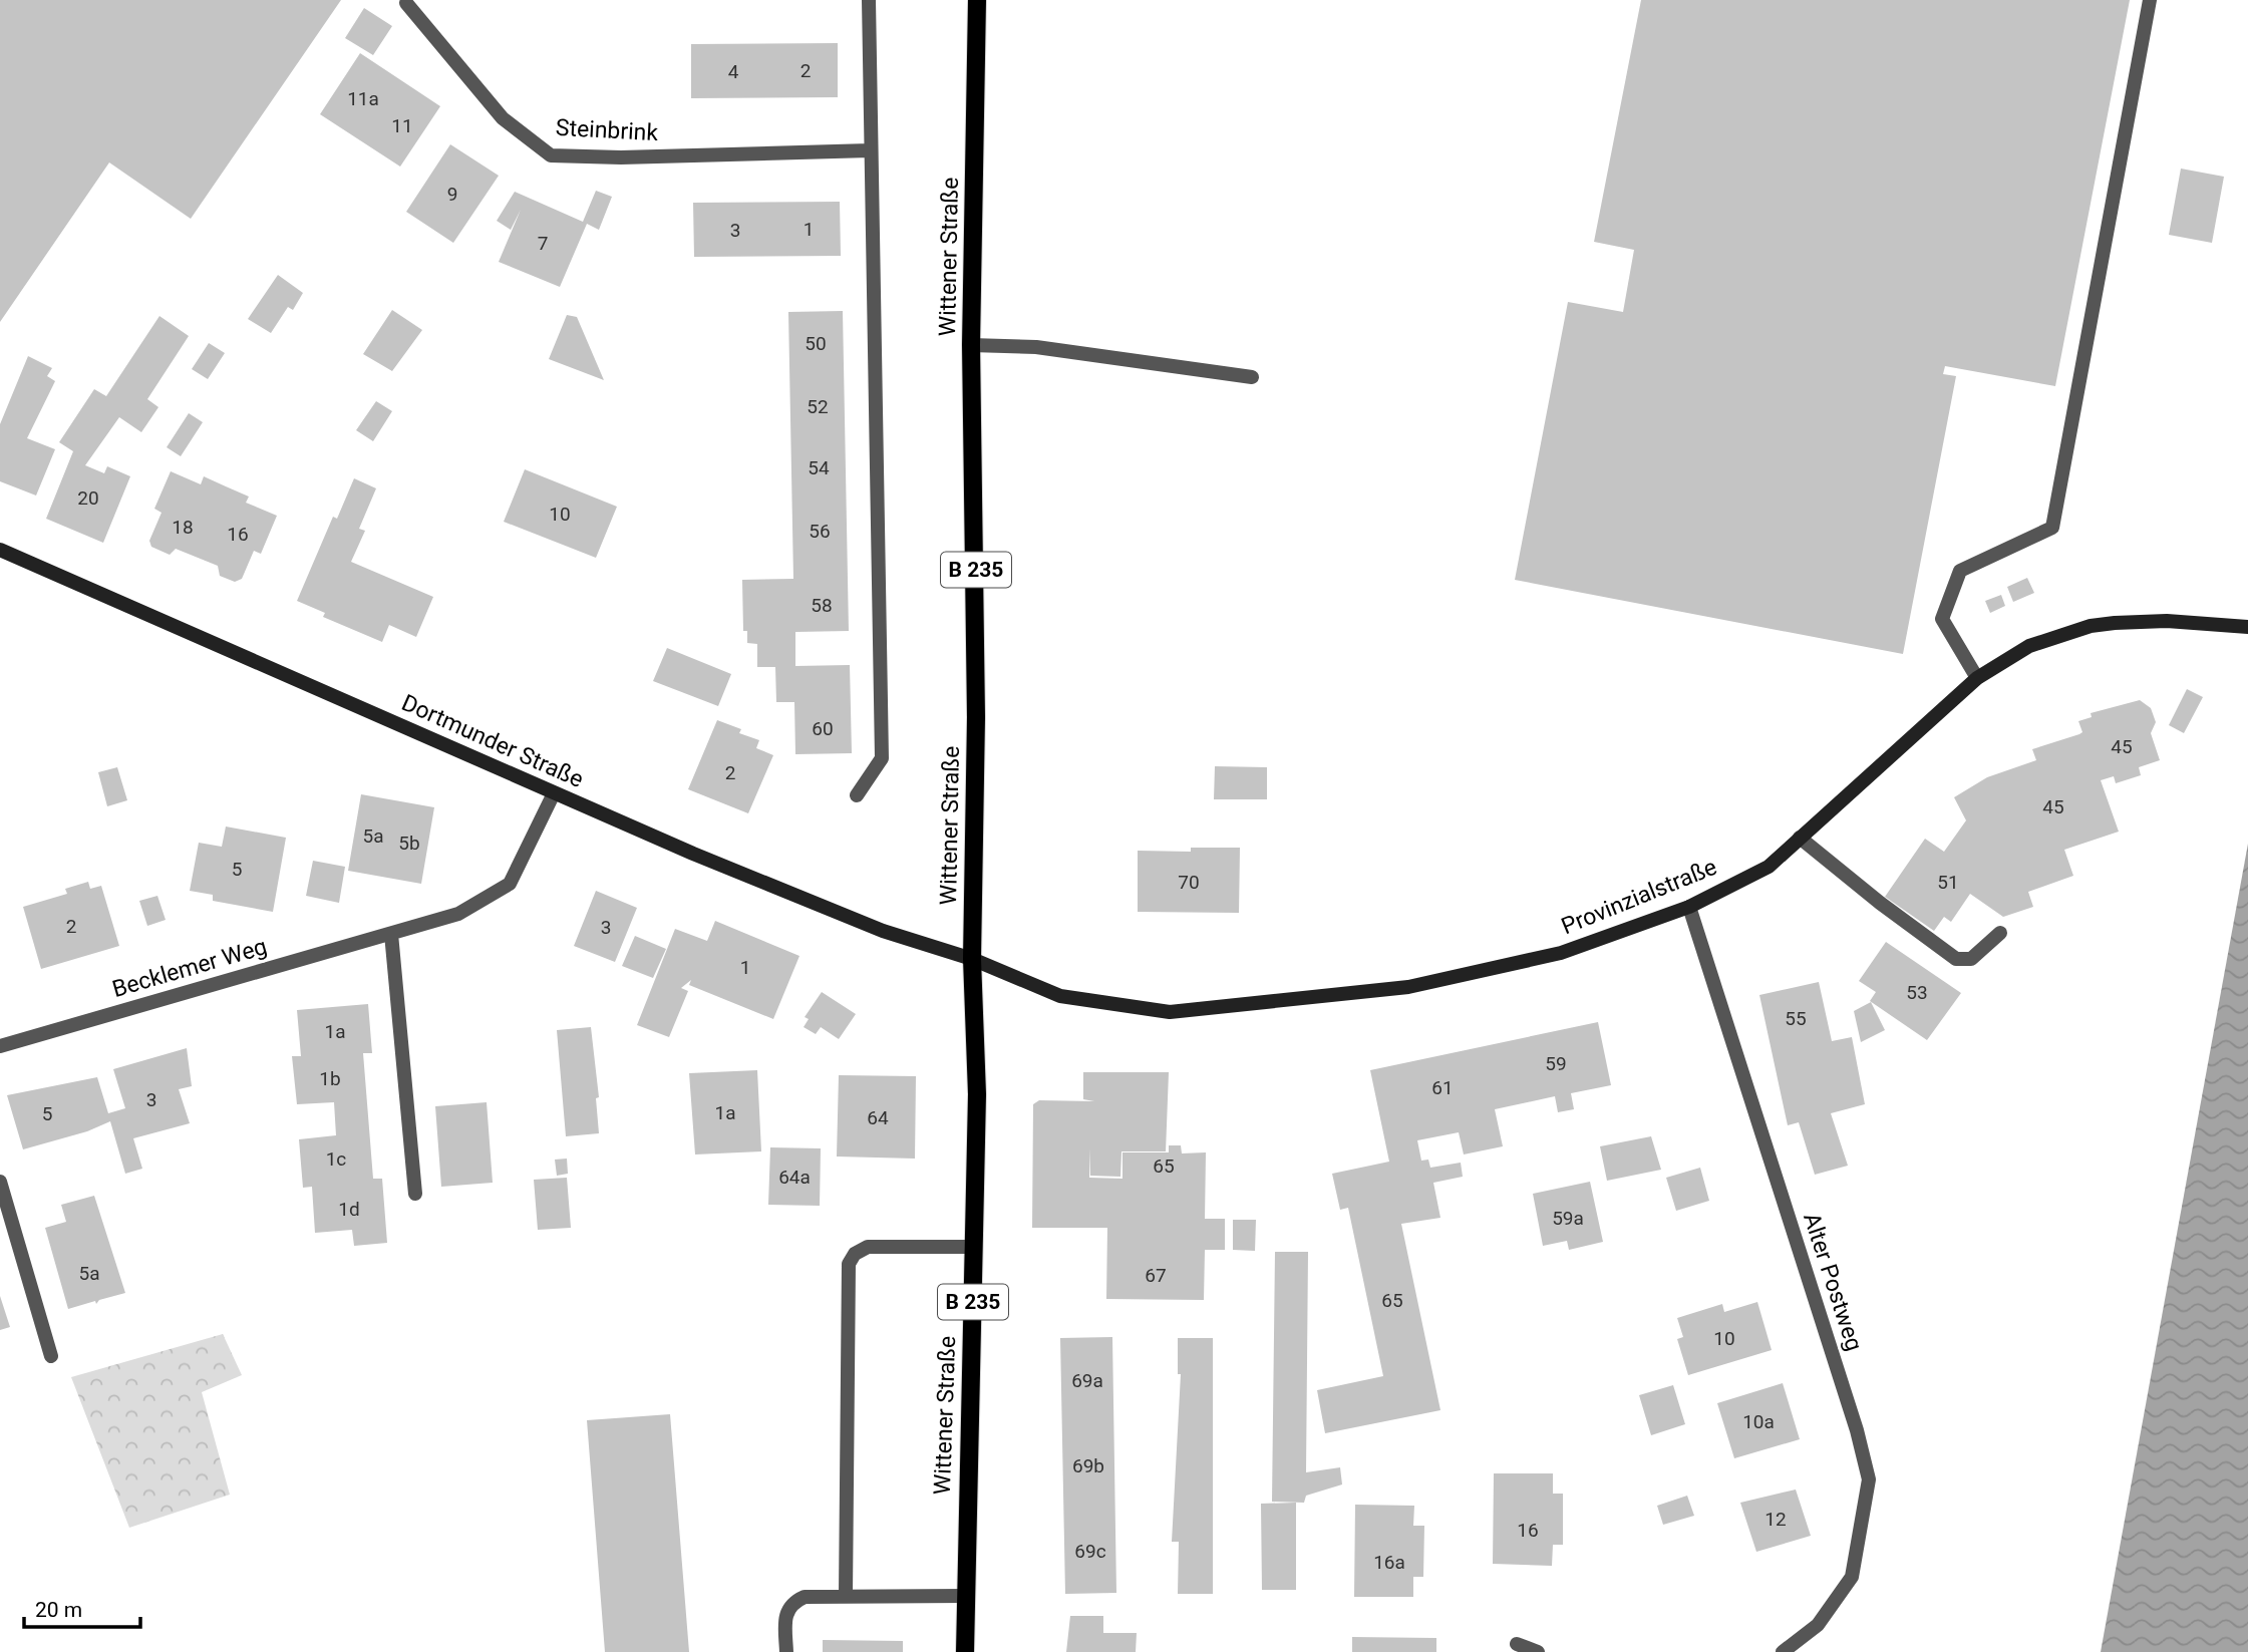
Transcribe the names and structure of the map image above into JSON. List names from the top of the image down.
{
  "streets": {
    "main road": [
      "Wittener Straße",
      "B 235",
      "Dortmunder Straße",
      "Provinzialstraße"
    ],
    "street": ["Steinbrink", "Becklemer Weg", "Alter Postweg"]
  },
  "crossings": [
    ["Wittener Straße", "Dortmunder Straße"],
    ["Wittener Straße", "Provinzialstraße"],
    ["Dortmunder Straße", "Provinzialstraße"],
    ["Dortmunder Straße", "Becklemer Weg"],
    ["Provinzialstraße", "Alter Postweg"]
  ],
  "house_numbers": [
    "2",
    "4",
    "11a",
    "11",
    "9",
    "1",
    "3",
    "7",
    "50",
    "52",
    "54",
    "20",
    "10",
    "18",
    "56",
    "16",
    "58",
    "60",
    "45",
    "2",
    "45",
    "5a",
    "5b",
    "5",
    "70",
    "51",
    "2",
    "3",
    "1",
    "53",
    "55",
    "1a",
    "59",
    "1b",
    "61",
    "3",
    "1a",
    "5",
    "64",
    "1c",
    "65",
    "64a",
    "1d",
    "59a",
    "5a",
    "67",
    "65",
    "10",
    "69a",
    "10a",
    "69b",
    "12",
    "16",
    "69c",
    "16a"
  ],
  "scale_bar": "20 m"
}
